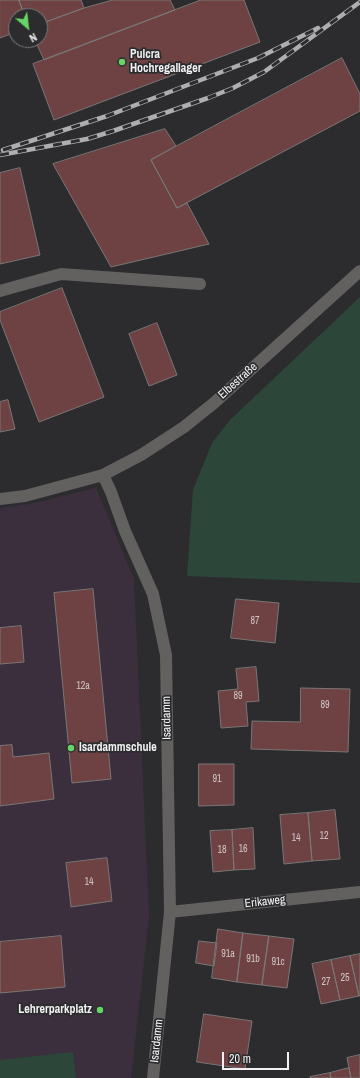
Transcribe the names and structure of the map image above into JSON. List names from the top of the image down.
{
  "streets": {
    "street": ["Elbestraße", "Isardamm", "Erikaweg"]
  },
  "crossings": [
    ["Elbestraße", "Isardamm"],
    ["Isardamm", "Erikaweg"]
  ],
  "places": ["Pulcra Hochregallager", "Isardammschule", "Lehrerparkplatz"],
  "house_numbers": [
    "87",
    "12a",
    "89",
    "89",
    "91",
    "12",
    "14",
    "16",
    "18",
    "14",
    "91a",
    "91b",
    "91c",
    "25",
    "27"
  ],
  "scale_bar": "20 m",
  "north": "bottom right"
}
